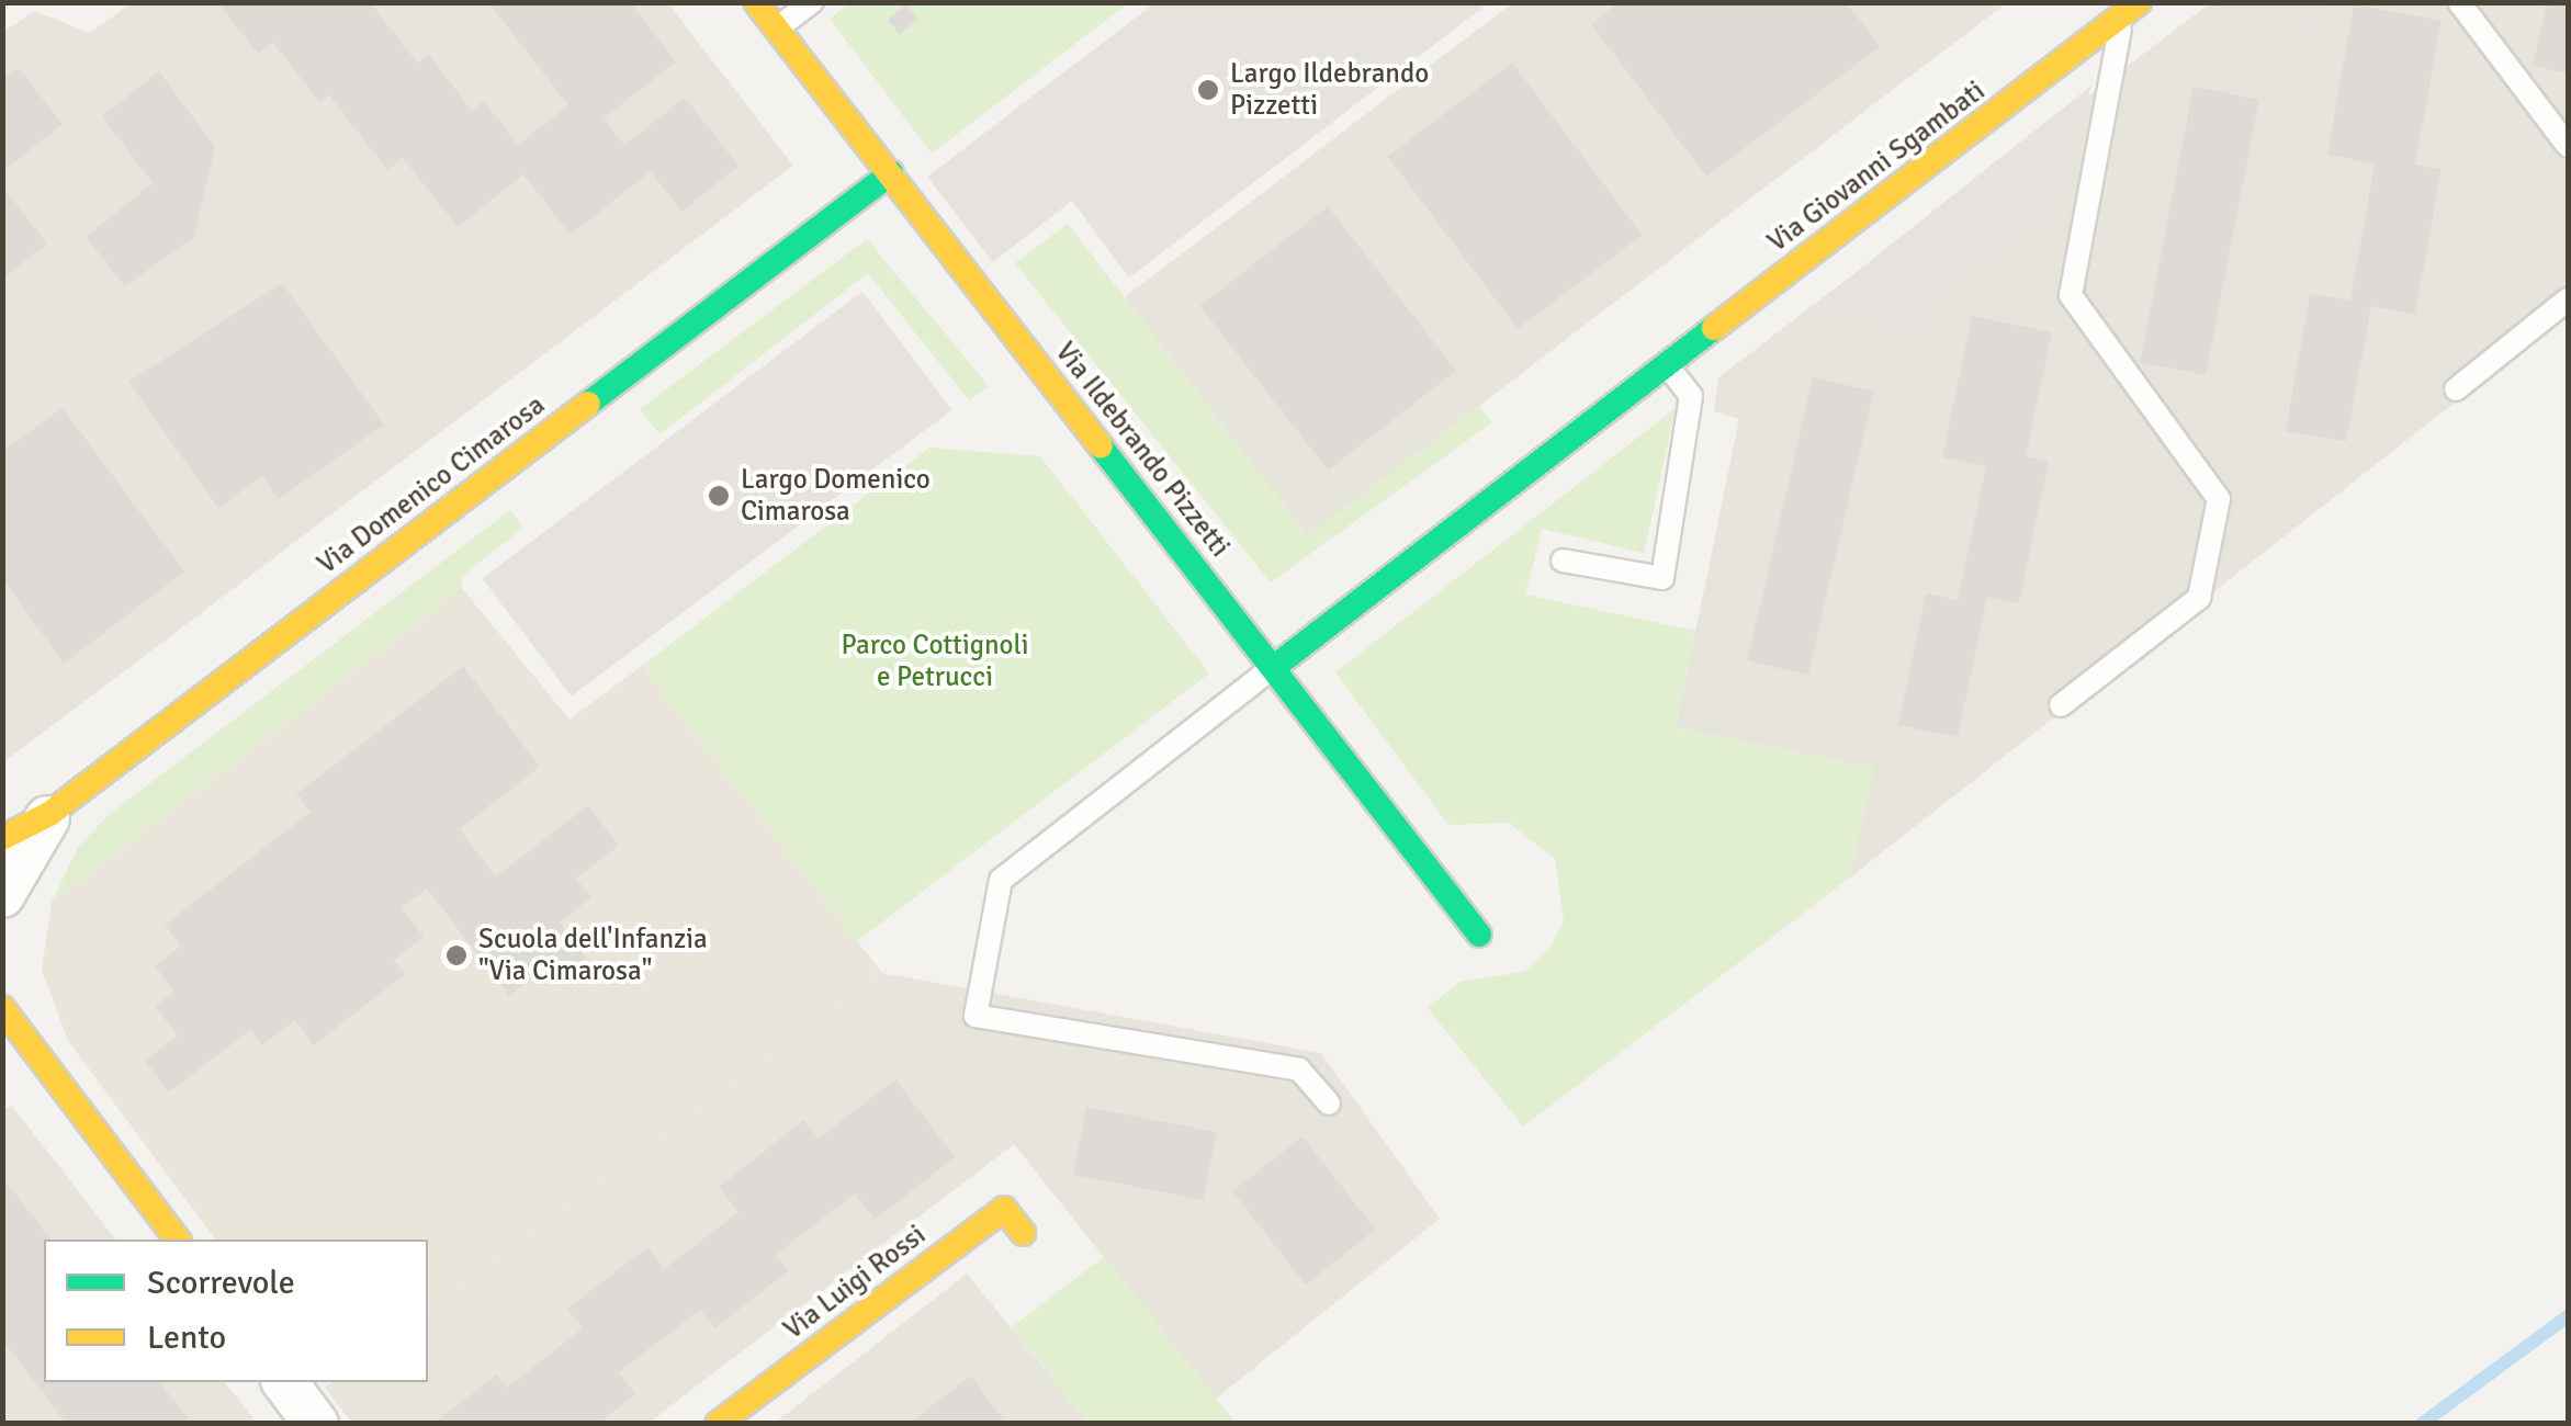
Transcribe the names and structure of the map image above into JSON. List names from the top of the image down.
{
  "streets": {
    "street": [
      "Via Giovanni Sgambati",
      "Via Ildebrando Pizzetti",
      "Via Domenico Cimarosa",
      "Via Luigi Rossi"
    ]
  },
  "crossings": [
    ["Via Giovanni Sgambati", "Via Ildebrando Pizzetti"],
    ["Via Ildebrando Pizzetti", "Via Domenico Cimarosa"]
  ],
  "parks": ["Parco Cottignoli e Petrucci"],
  "places": ["Largo Ildebrando Pizzetti", "Largo Domenico Cimarosa", "Scuola dell'Infanzia \"Via Cimarosa\""],
  "legend": ["Scorrevole", "Lento"]
}
